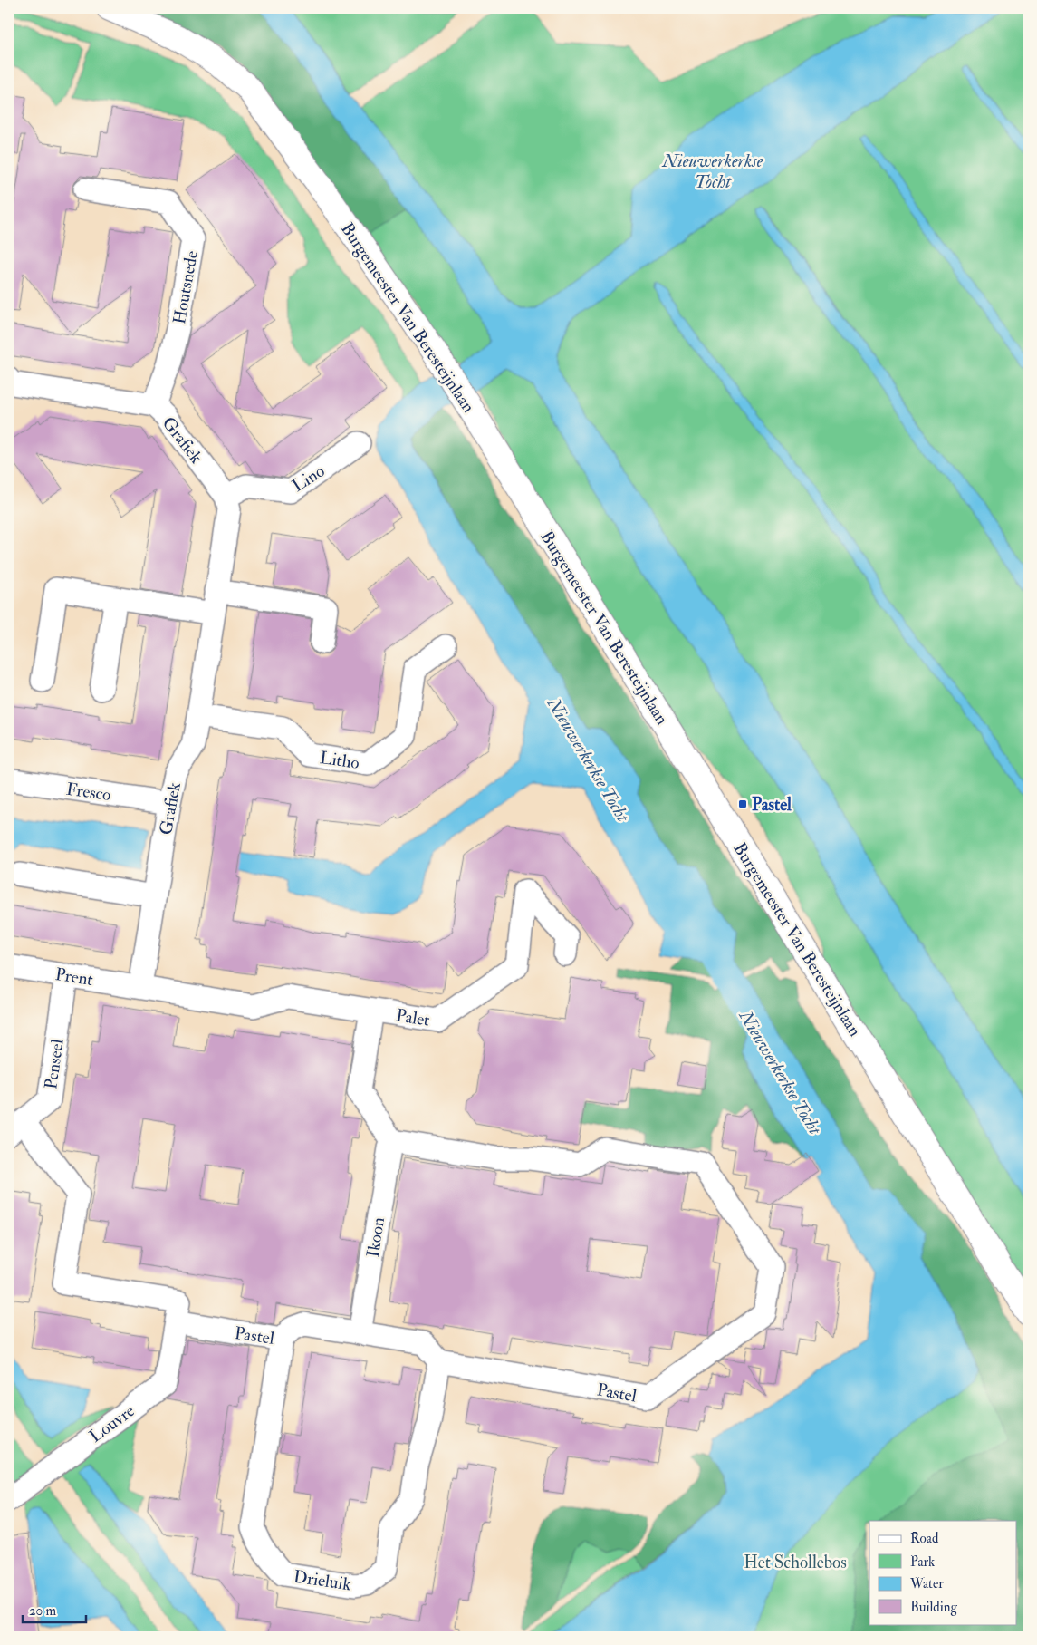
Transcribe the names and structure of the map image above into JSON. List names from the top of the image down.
{
  "streets": {
    "main road": ["Burgemeester Van Beresteijnlaan"],
    "street": [
      "Houtsnede",
      "Grafiek",
      "Lino",
      "Litho",
      "Fresco",
      "Prent",
      "Palet",
      "Penseel",
      "Ikoon",
      "Pastel",
      "Louvre",
      "Drieluik"
    ]
  },
  "crossings": [
    ["Houtsnede", "Grafiek"],
    ["Grafiek", "Lino"],
    ["Grafiek", "Litho"],
    ["Grafiek", "Fresco"],
    ["Grafiek", "Prent"],
    ["Grafiek", "Palet"],
    ["Prent", "Palet"],
    ["Prent", "Penseel"],
    ["Ikoon", "Pastel"],
    ["Pastel", "Louvre"],
    ["Pastel", "Drieluik"]
  ],
  "water": ["Nieuwerkerkse Tocht"],
  "parks": ["Het Schollebos"],
  "places": {
    "transit": ["Pastel"]
  },
  "legend": [
    "Road",
    "Park",
    "Water",
    "Building"
  ],
  "scale_bar": "20 m"
}
